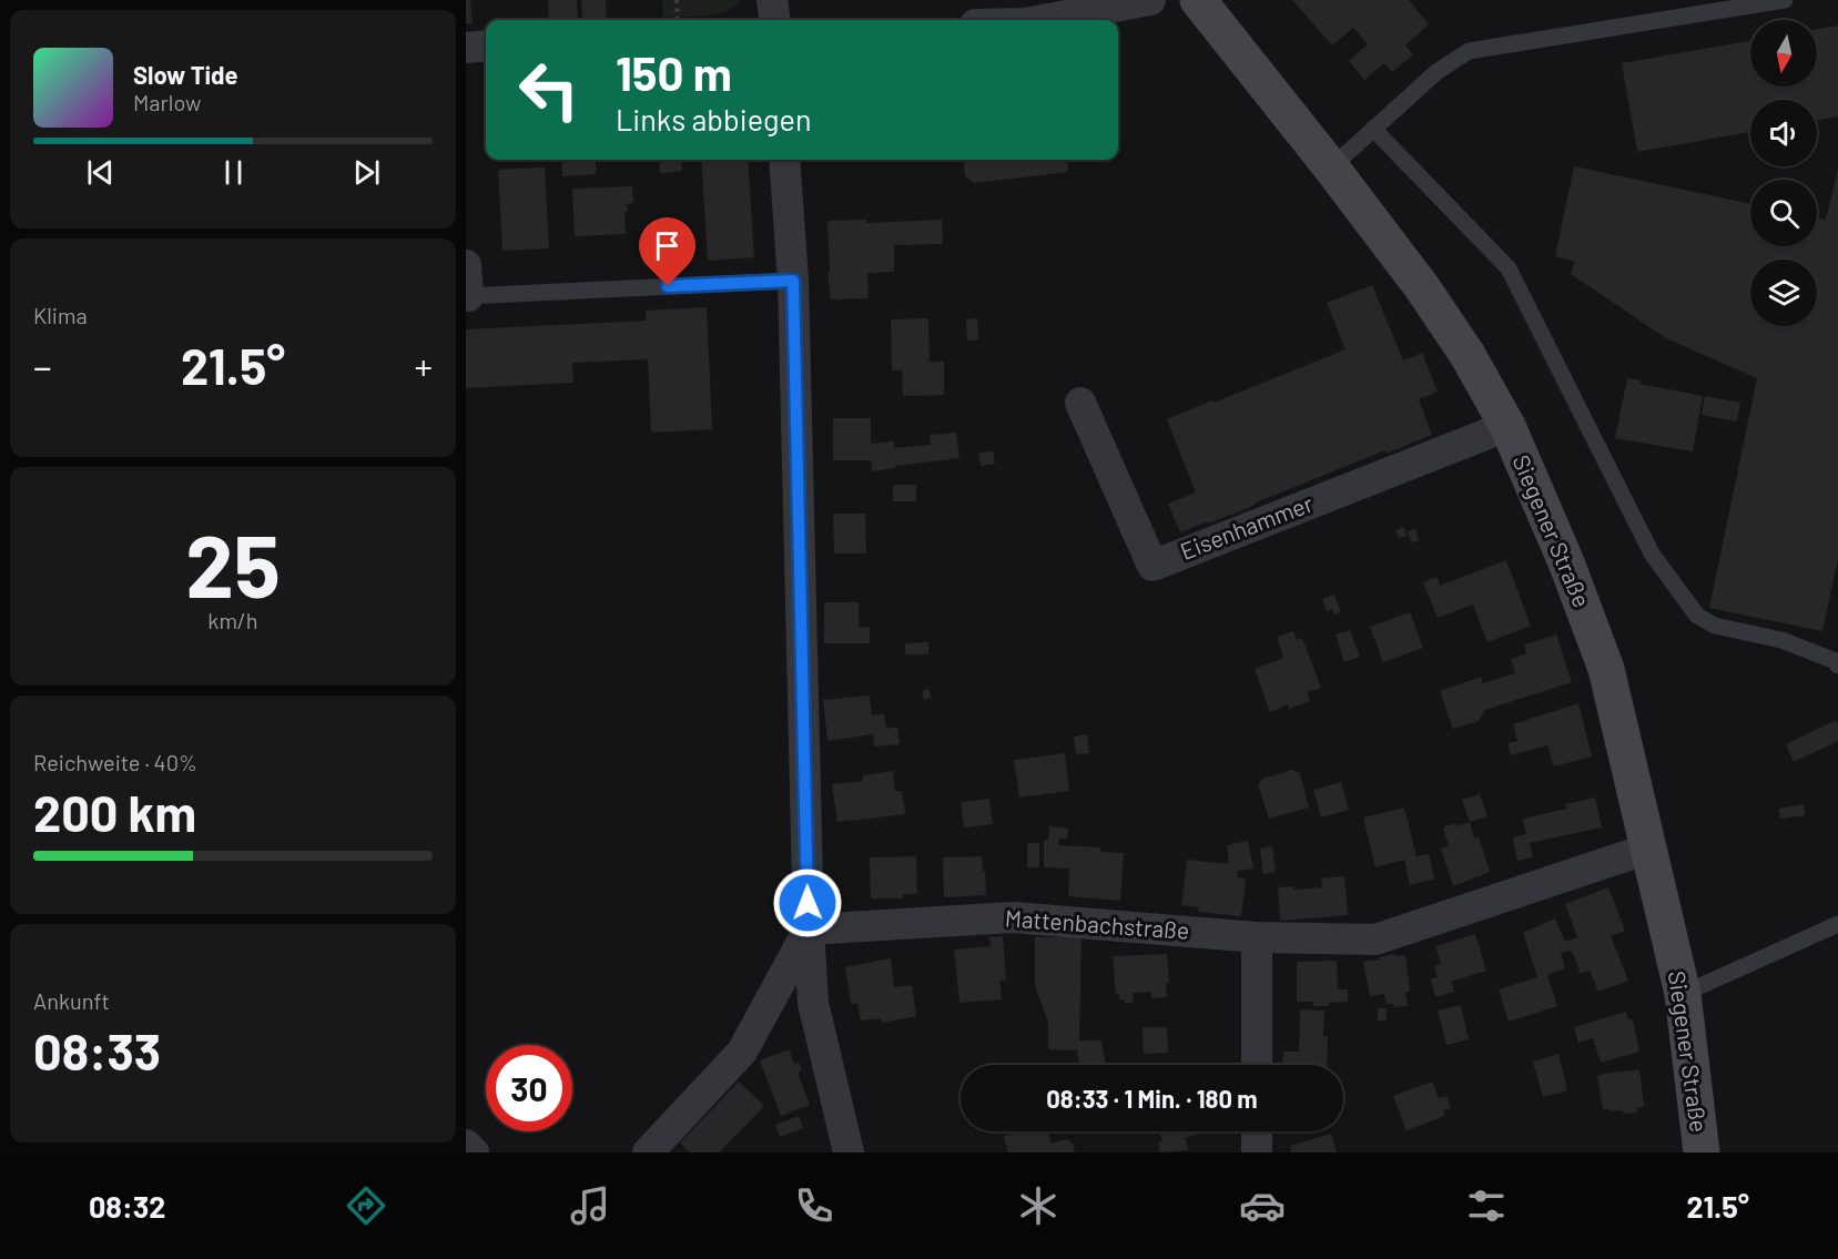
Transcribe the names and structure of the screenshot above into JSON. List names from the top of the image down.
{
  "streets": {
    "main road": ["Siegener Straße"],
    "street": ["Eisenhammer", "Mattenbachstraße"]
  },
  "crossings": [
    ["Eisenhammer", "Siegener Straße"],
    ["Siegener Straße", "Mattenbachstraße"]
  ],
  "north": "bottom",
  "page": {
    "turn": ["150 m", "Links abbiegen"],
    "song": ["Slow Tide", "Marlow"],
    "tile": [
      "Klima",
      ["25", "km/h"],
      ["Reichweite · 40%", "200 km"],
      ["Ankunft", "08:33"]
    ],
    "heat": ["−", "21.5°", "+"],
    "limit": "30",
    "trip": "08:33 · 1 Min. · 180 m",
    "tabs": ["08:32", "21.5°"]
  }
}
